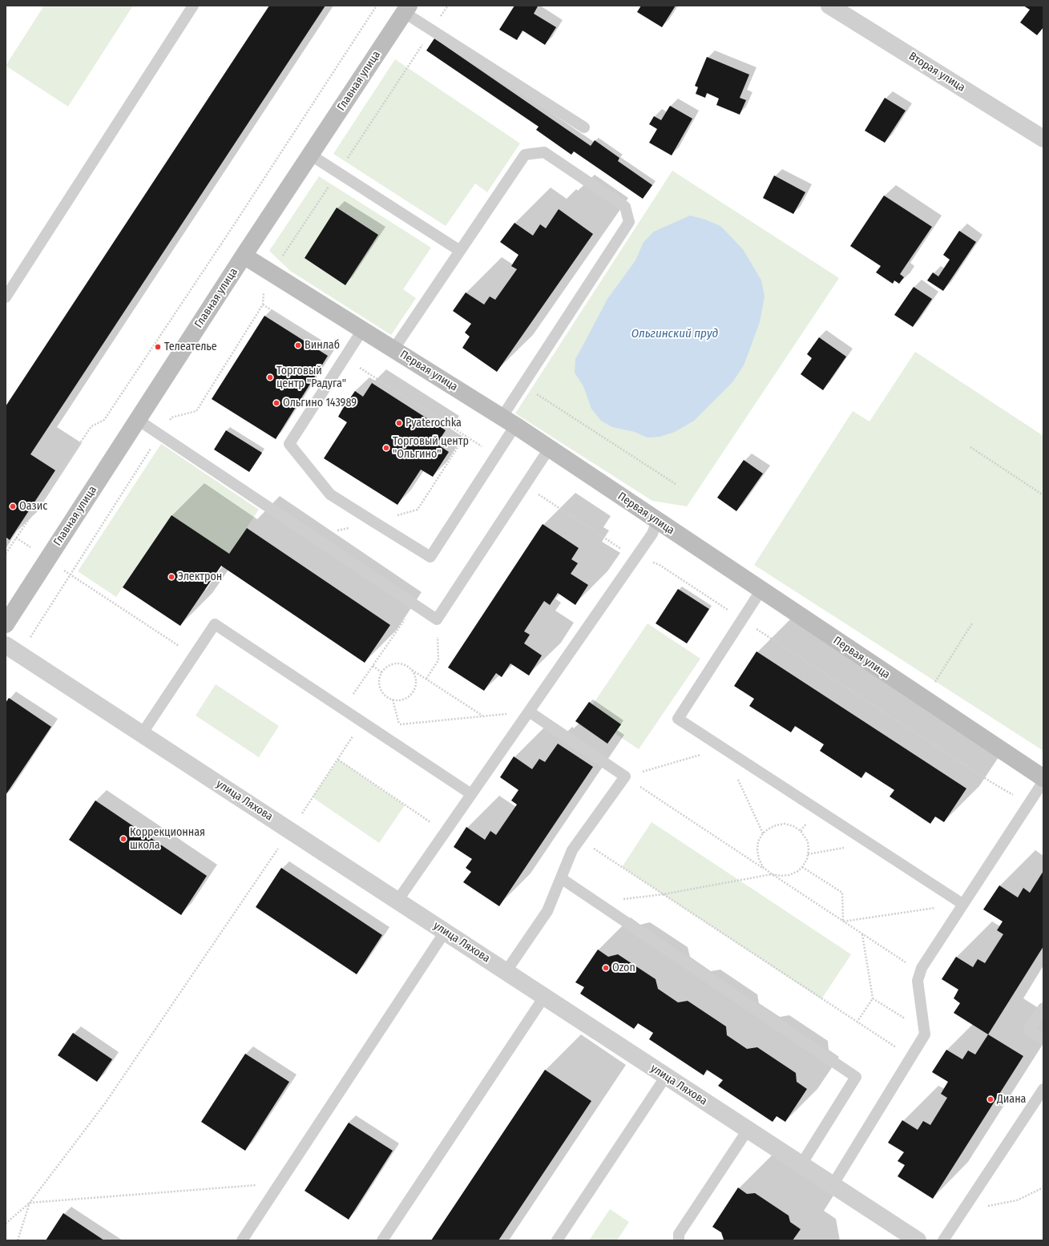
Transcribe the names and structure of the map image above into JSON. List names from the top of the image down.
{
  "streets": {
    "street": [
      "Вторая улица",
      "Главная улица",
      "Первая улица",
      "улица Ляхова"
    ]
  },
  "crossings": [
    ["Главная улица", "Первая улица"]
  ],
  "water": ["Ольгинский пруд"],
  "places": [
    "Винлаб",
    "Телеателье",
    "Торговый центр \"Радуга\"",
    "Ольгино 143989",
    "Pyaterochka",
    "Торговый центр \"Ольгино\"",
    "Оазис",
    "Электрон",
    "Коррекционная школа",
    "Ozon",
    "Диана"
  ]
}
